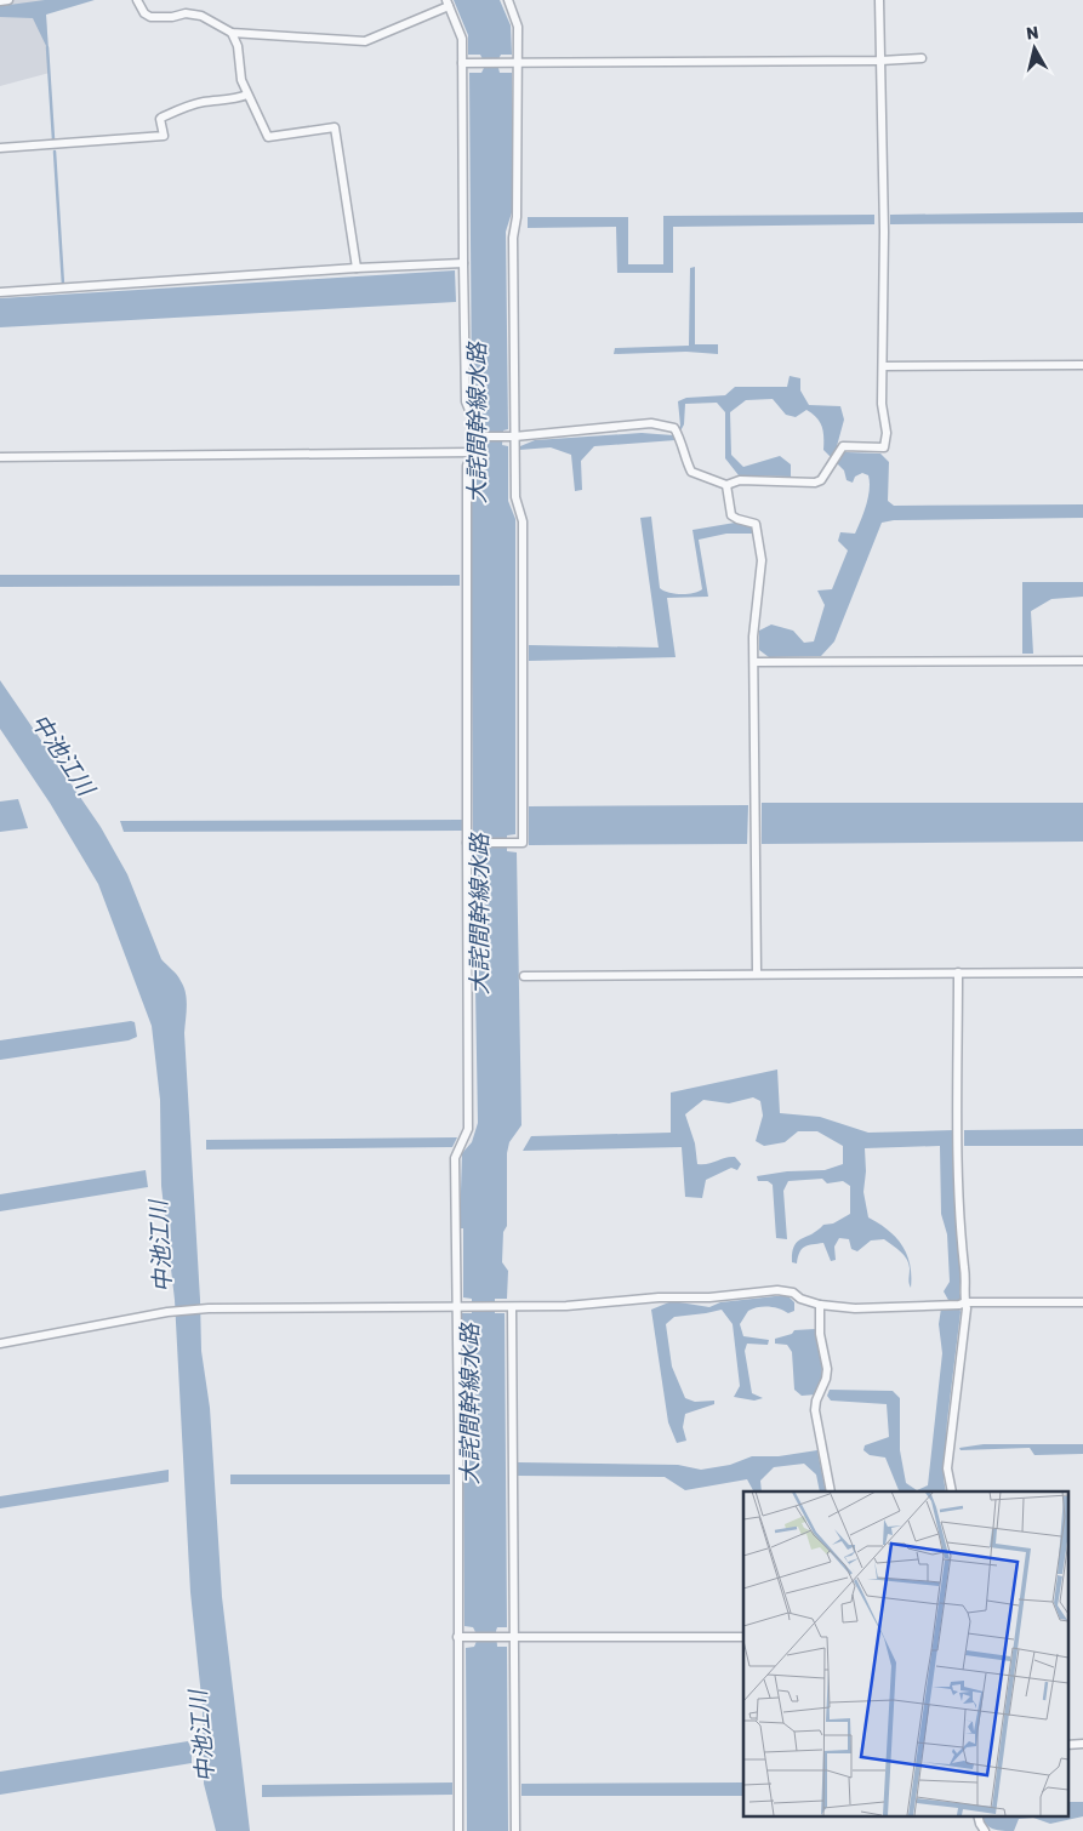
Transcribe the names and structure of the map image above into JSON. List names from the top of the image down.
{
  "water": ["大詫間幹線水路", "中池江川"],
  "north": "top"
}
